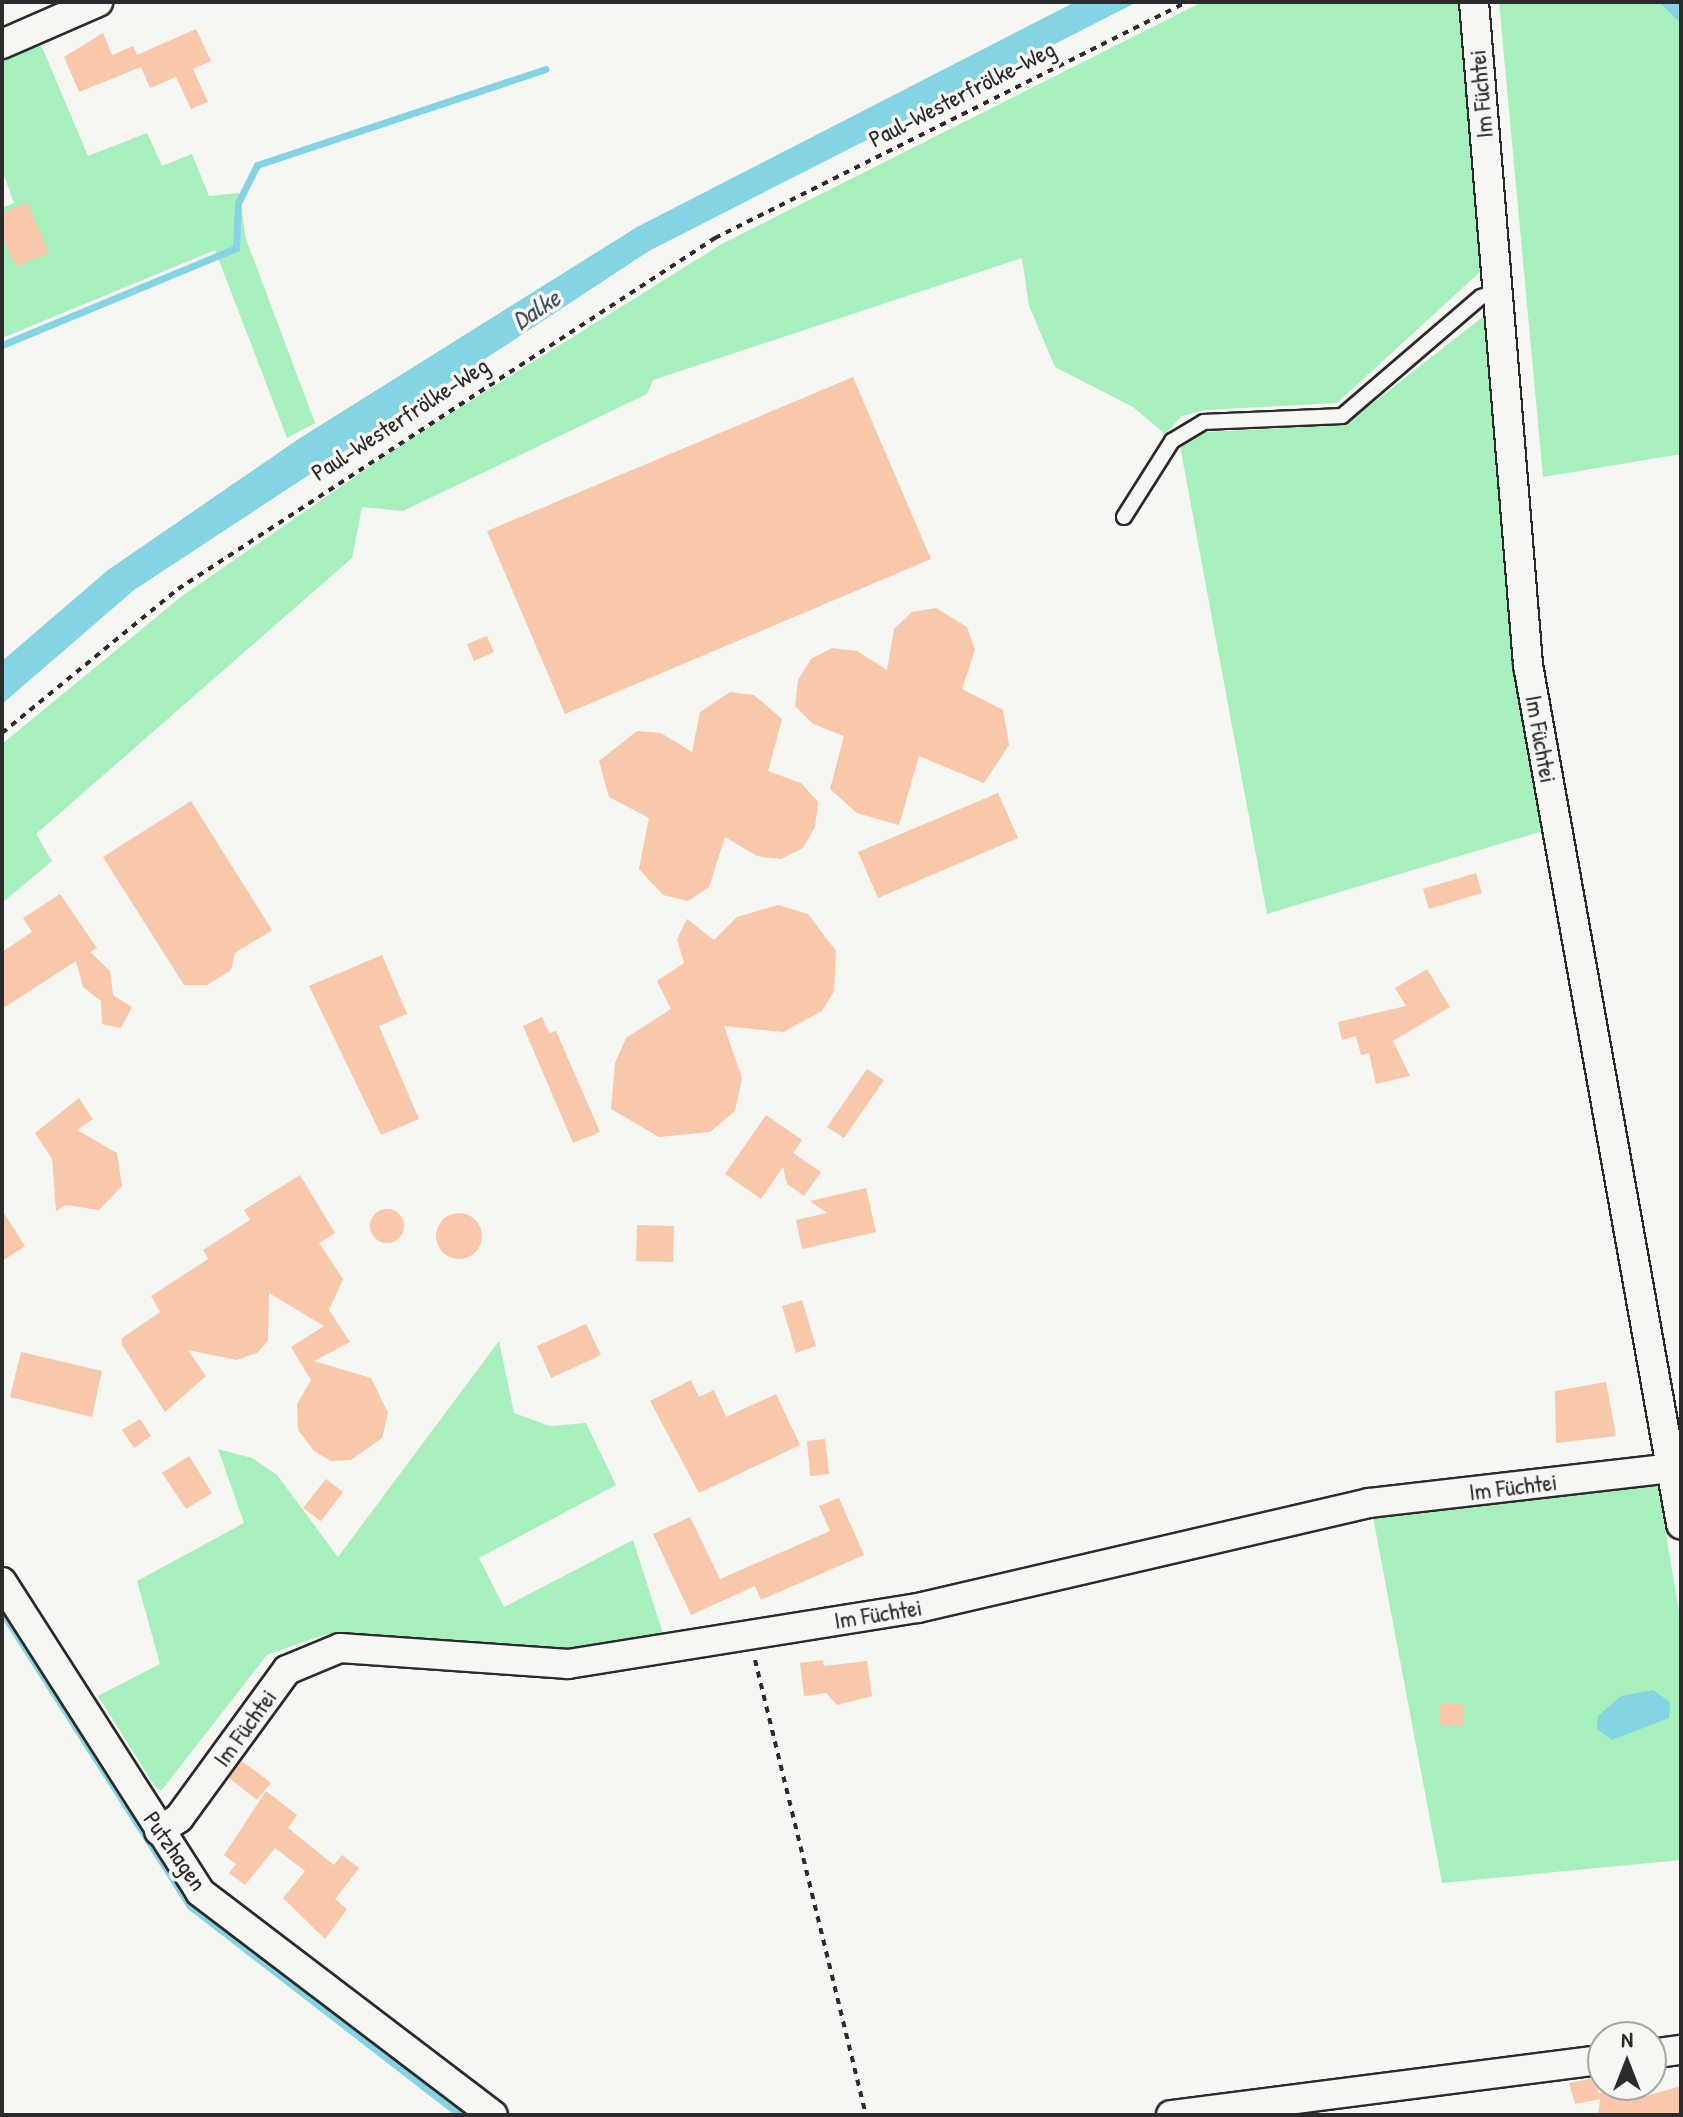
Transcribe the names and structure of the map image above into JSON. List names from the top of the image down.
{
  "streets": {
    "street": ["Im Füchtei", "Putzhagen"],
    "path": ["Paul-Westerfrölke-Weg"]
  },
  "crossings": [
    ["Im Füchtei", "Putzhagen"]
  ],
  "water": ["Dalke"],
  "north": "top"
}
